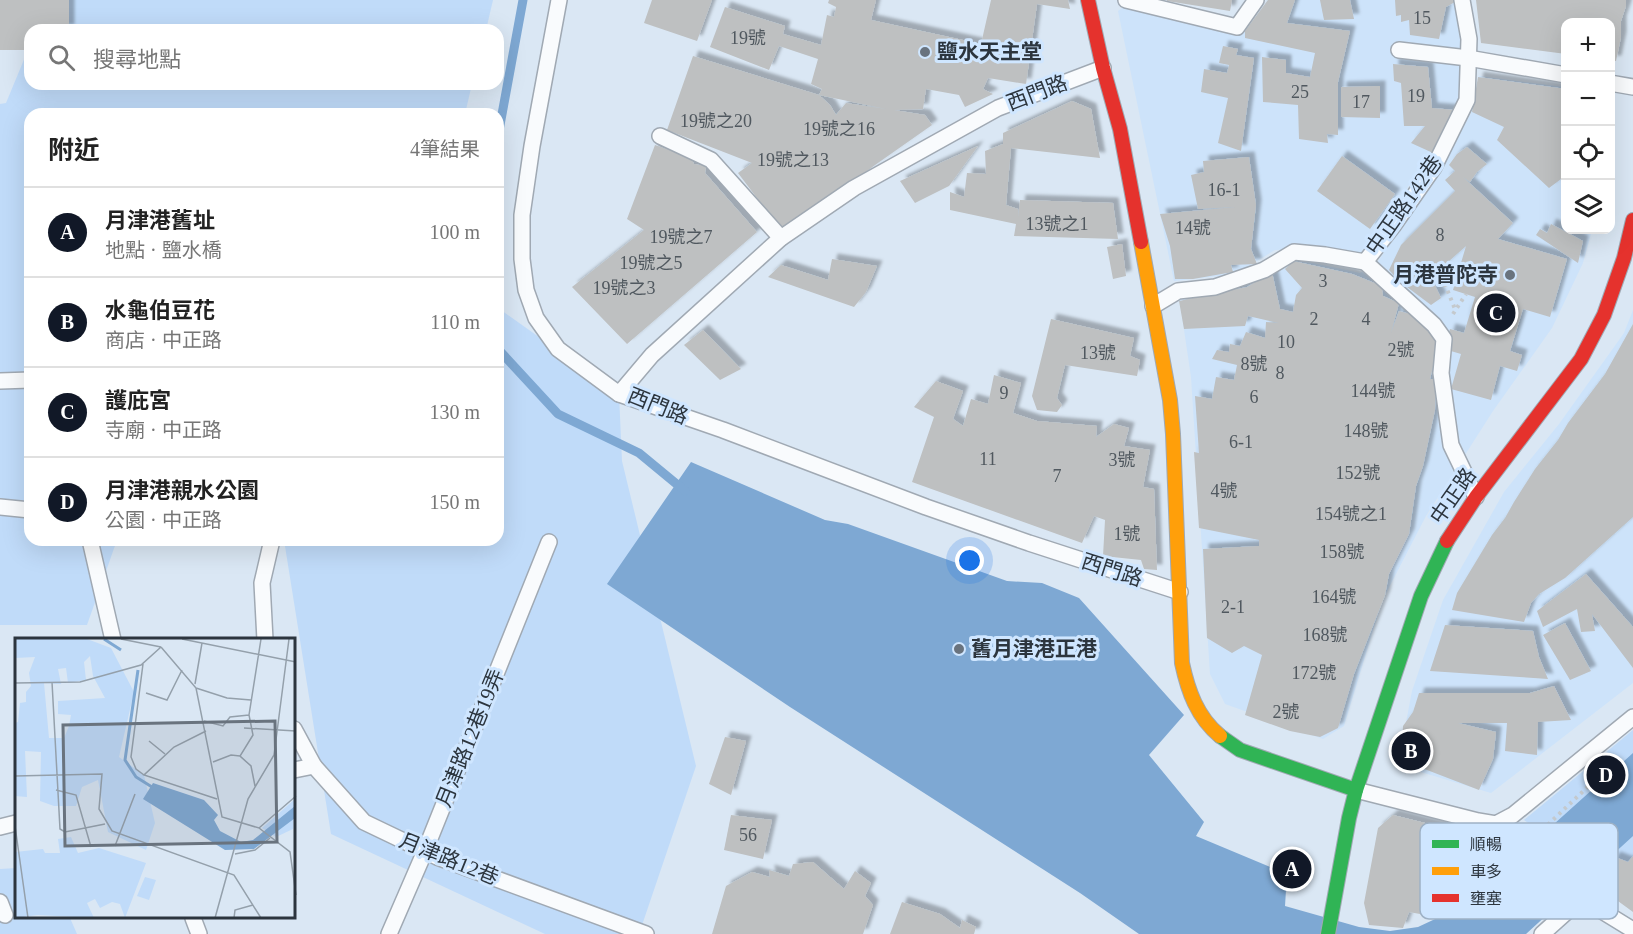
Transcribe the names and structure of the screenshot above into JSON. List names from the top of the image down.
{
  "streets": {
    "street": ["中正路"],
    "lane": [
      "西門路",
      "中正路142巷",
      "月津路12巷19弄",
      "月津路12巷"
    ]
  },
  "crossings": [
    ["中正路142巷", "中正路"],
    ["月津路12巷19弄", "月津路12巷"]
  ],
  "places": ["鹽水天主堂", "月港普陀寺", "舊月津港正港"],
  "house_numbers": [
    "15",
    "19號",
    "25",
    "19",
    "17",
    "19號之20",
    "19號之16",
    "19號之13",
    "16-1",
    "13號之1",
    "14號",
    "8",
    "19號之7",
    "19號之5",
    "3",
    "19號之3",
    "2",
    "4",
    "10",
    "2號",
    "13號",
    "8號",
    "8",
    "144號",
    "9",
    "6",
    "148號",
    "6-1",
    "11",
    "3號",
    "152號",
    "7",
    "4號",
    "154號之1",
    "1號",
    "158號",
    "164號",
    "2-1",
    "168號",
    "172號",
    "2號",
    "56"
  ],
  "legend": ["順暢", "車多", "壅塞"],
  "page": {
    "map_buttons": ["+", "−"],
    "search": "搜尋地點",
    "heading": ["附近", "4筆結果"],
    "list": [
      {
        "mark": "A",
        "name": "月津港舊址",
        "note": "地點 · 鹽水橋",
        "value": "100 m"
      },
      {
        "mark": "B",
        "name": "水龜伯豆花",
        "note": "商店 · 中正路",
        "value": "110 m"
      },
      {
        "mark": "C",
        "name": "護庇宮",
        "note": "寺廟 · 中正路",
        "value": "130 m"
      },
      {
        "mark": "D",
        "name": "月津港親水公園",
        "note": "公園 · 中正路",
        "value": "150 m"
      }
    ],
    "pins": [
      "C",
      "B",
      "D",
      "A"
    ]
  }
}
